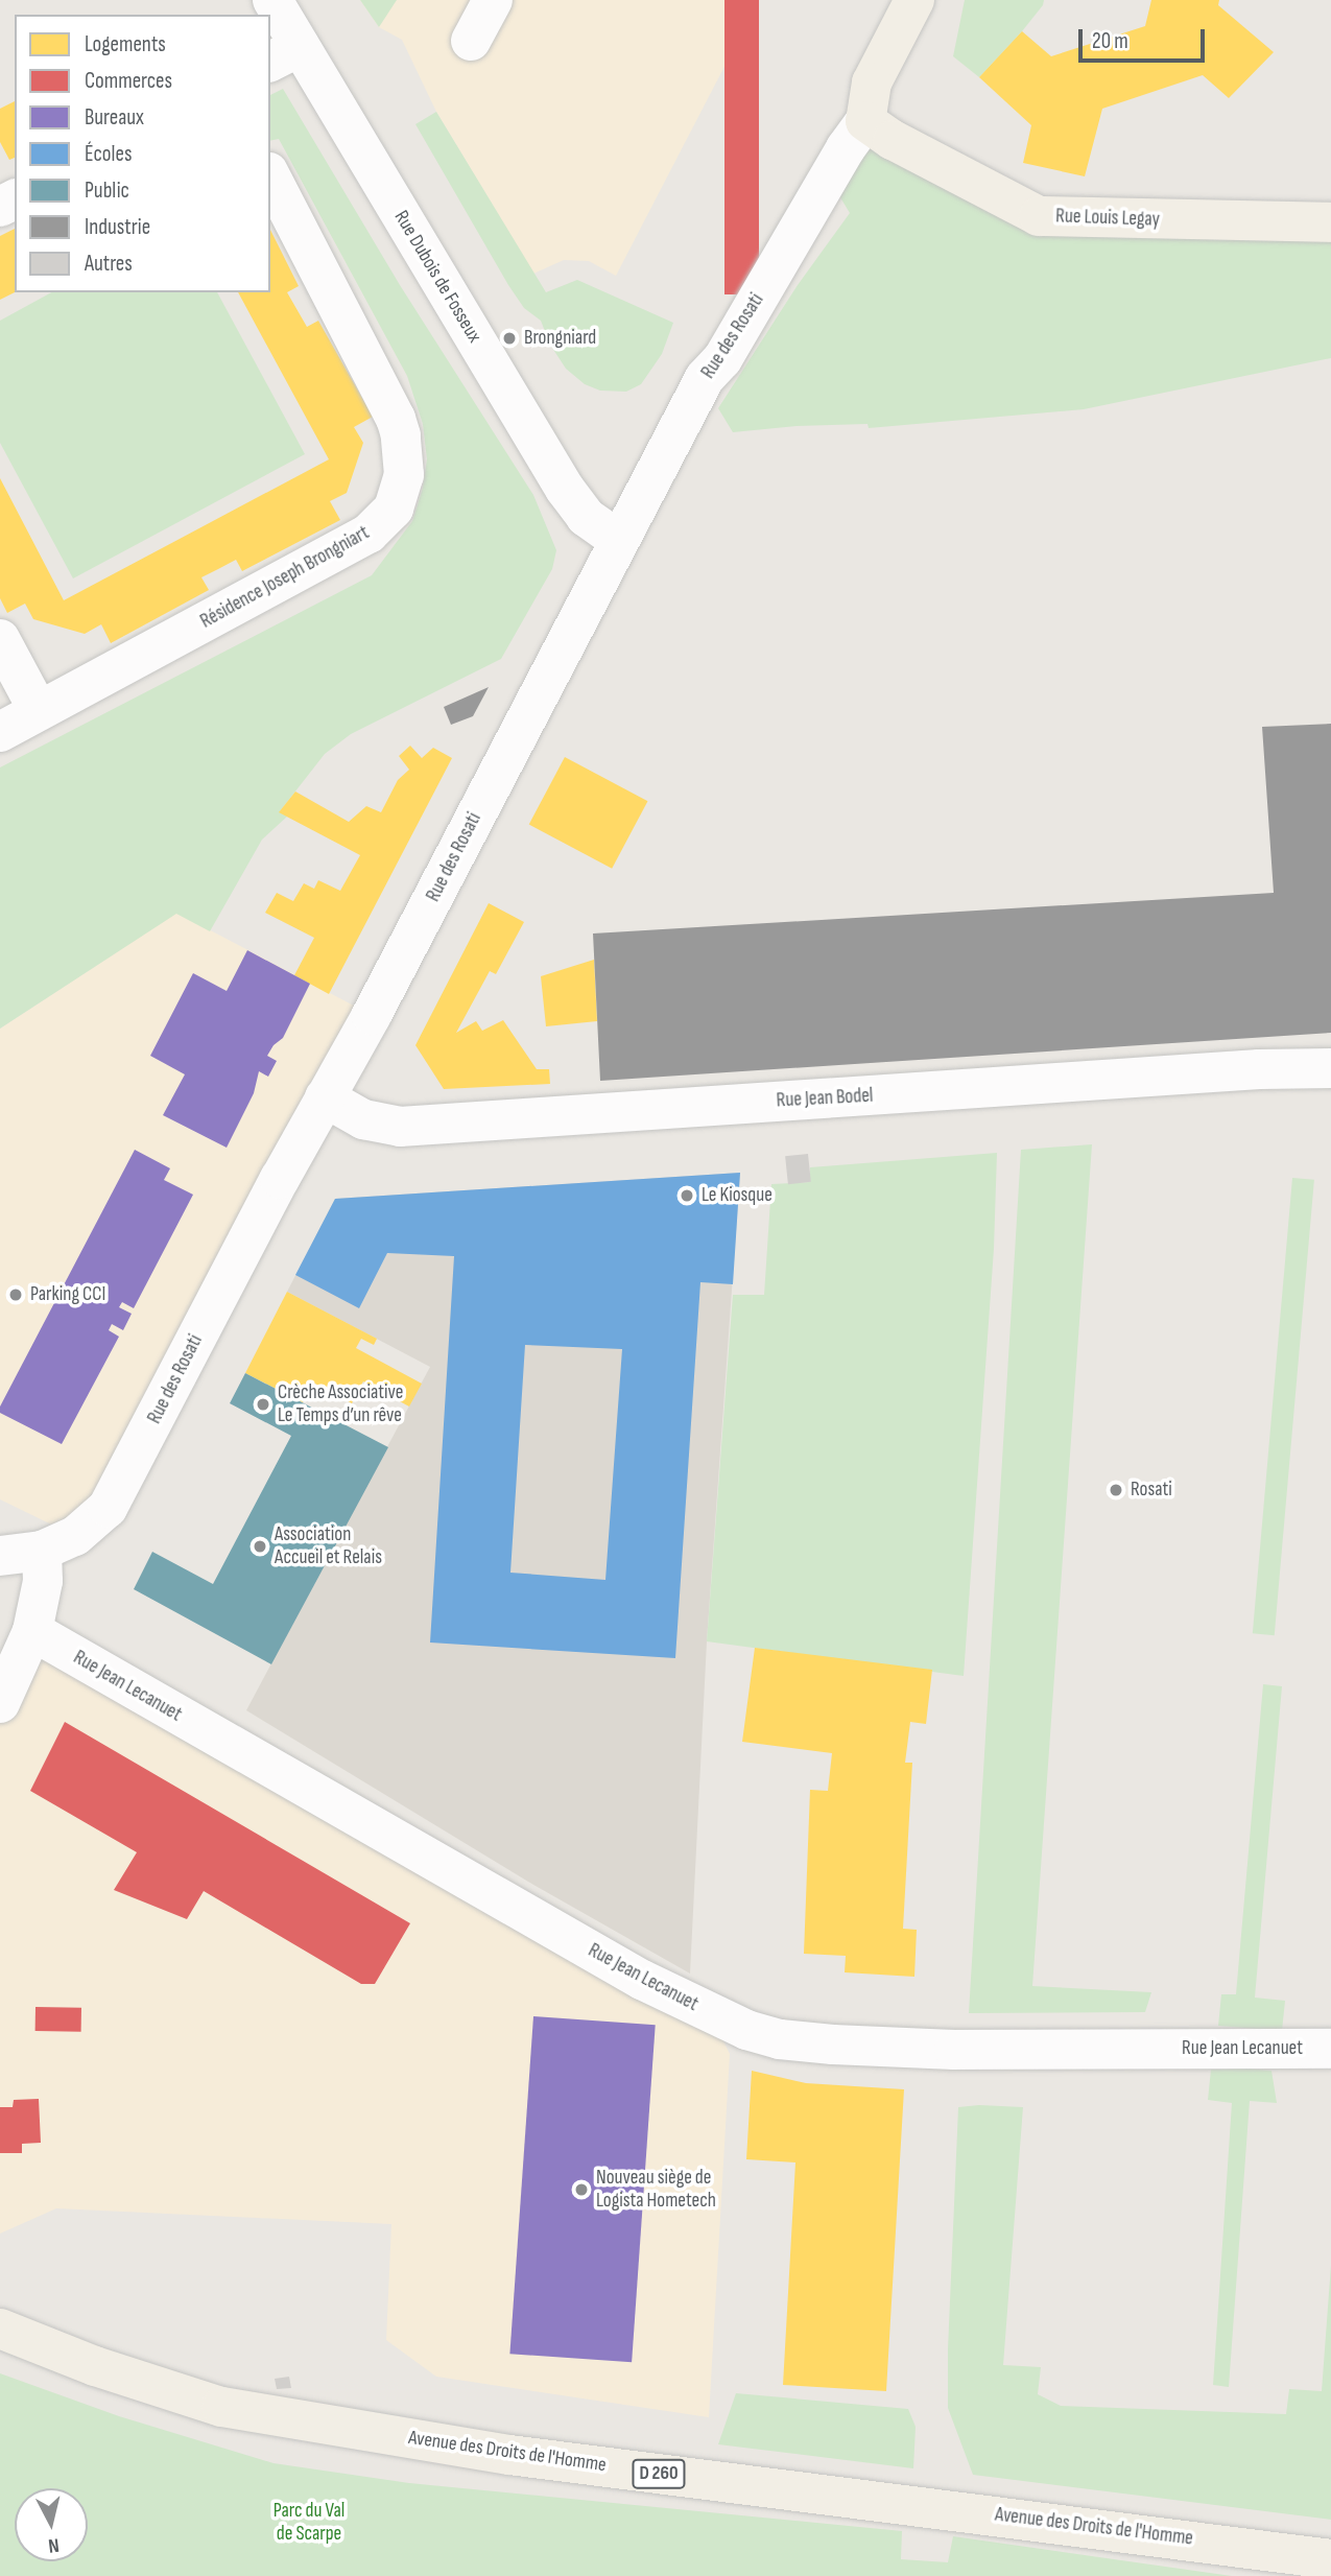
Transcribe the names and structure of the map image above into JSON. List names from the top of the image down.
{
  "streets": {
    "main road": [
      "Rue Louis Legay",
      "Rue des Rosati",
      "Avenue des Droits de l'Homme",
      "D 260"
    ],
    "street": [
      "Rue Dubois de Fosseux",
      "Résidence Joseph Brongniart",
      "Rue Jean Bodel",
      "Rue Jean Lecanuet"
    ]
  },
  "crossings": [
    ["Rue Louis Legay", "Rue des Rosati"],
    ["Rue Dubois de Fosseux", "Rue des Rosati"],
    ["Rue des Rosati", "Rue Jean Bodel"]
  ],
  "parks": ["Parc du Val de Scarpe"],
  "places": [
    "Brongniard",
    "Le Kiosque",
    "Parking CCI",
    "Crèche Associative Le Temps d’un rêve",
    "Rosati",
    "Association Accueil et Relais",
    "Nouveau siège de Logista Hometech"
  ],
  "legend": [
    "Logements",
    "Commerces",
    "Bureaux",
    "Écoles",
    "Public",
    "Industrie",
    "Autres"
  ],
  "scale_bar": "20 m",
  "north": "bottom"
}
